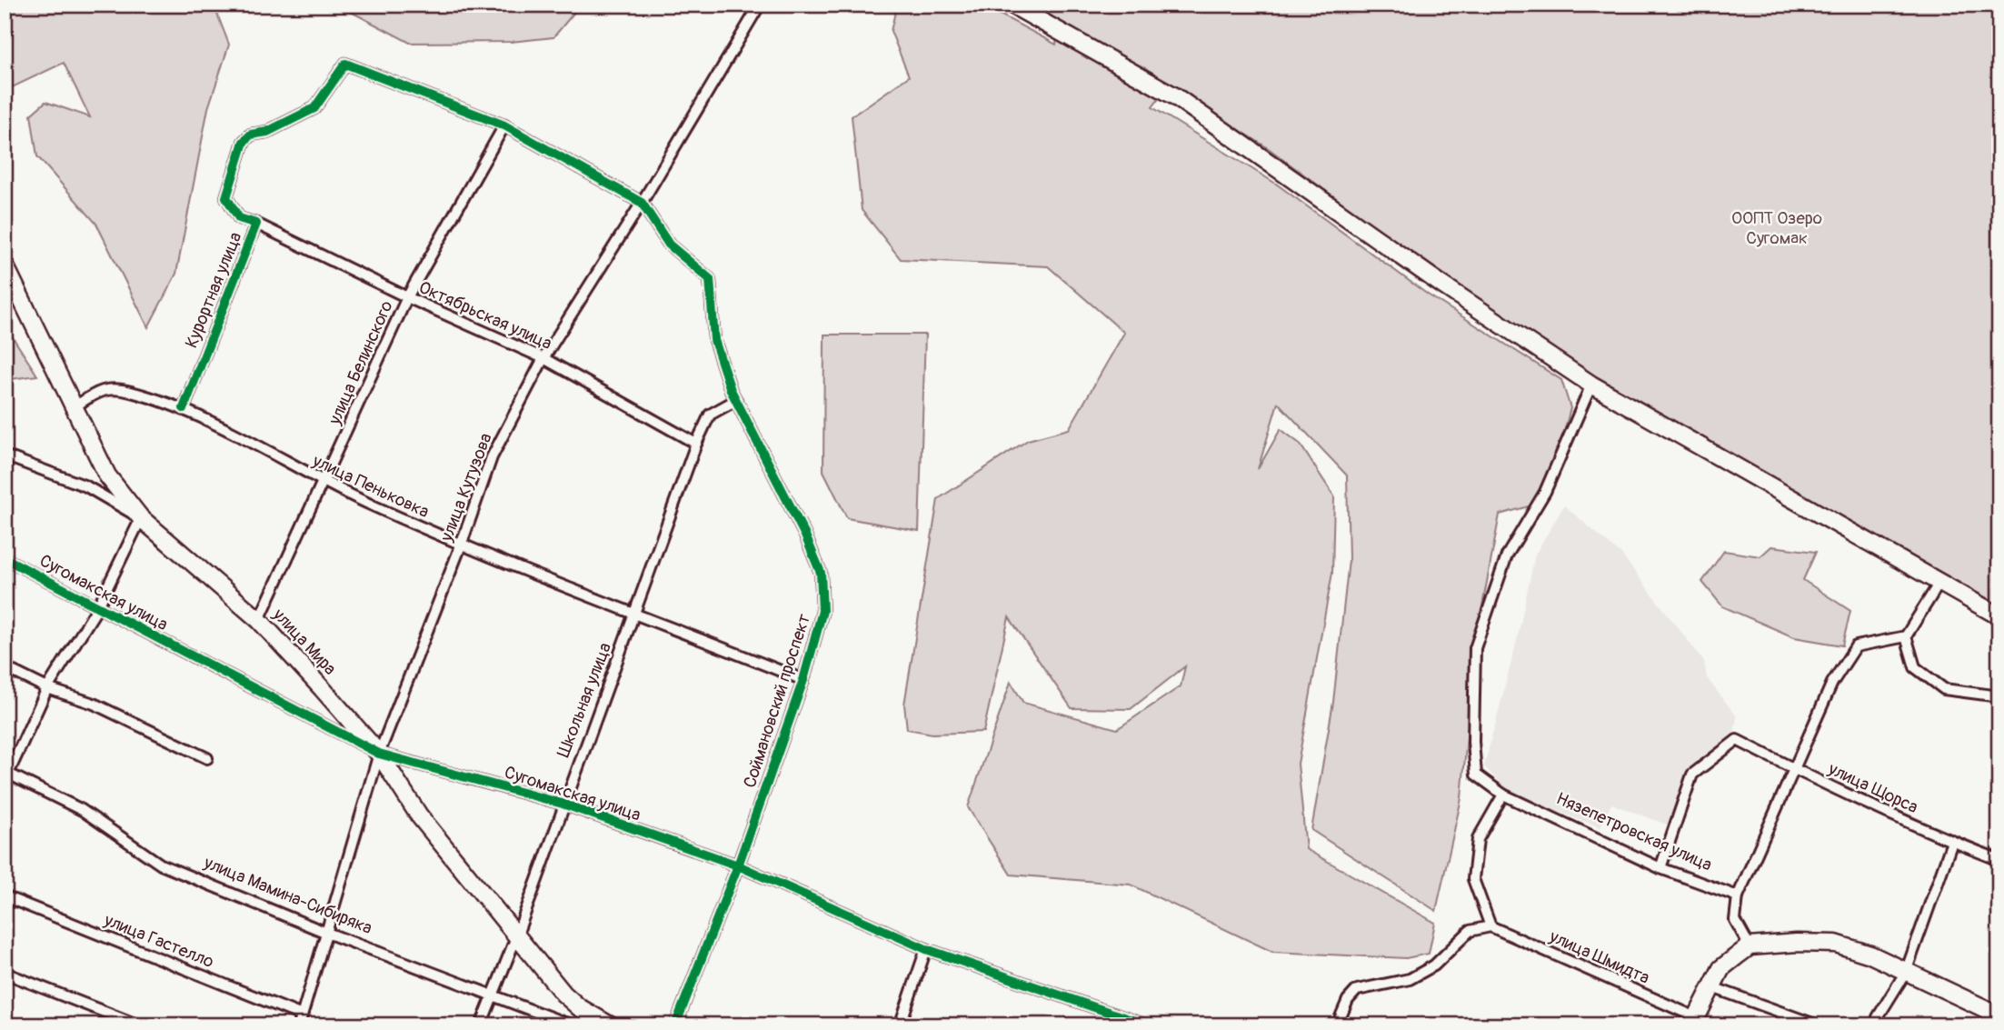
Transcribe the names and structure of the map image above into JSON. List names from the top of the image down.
{
  "streets": {
    "main road": ["улица Мира"],
    "street": [
      "Курортная улица",
      "Октябрьская улица",
      "улица Белинского",
      "улица Пеньковка",
      "улица Кутузова",
      "Сугомакская улица",
      "Школьная улица",
      "Соймановский проспект",
      "улица Щорса",
      "Нязепетровская улица",
      "улица Мамина-Сибиряка",
      "улица Гастелло",
      "улица Шмидта"
    ]
  },
  "crossings": [
    ["Курортная улица", "Октябрьская улица"],
    ["Курортная улица", "улица Белинского"],
    ["Курортная улица", "улица Пеньковка"],
    ["Октябрьская улица", "улица Белинского"],
    ["Октябрьская улица", "улица Кутузова"],
    ["Октябрьская улица", "Школьная улица"],
    ["улица Белинского", "улица Пеньковка"],
    ["улица Белинского", "улица Мира"],
    ["улица Пеньковка", "улица Кутузова"],
    ["улица Пеньковка", "улица Мира"],
    ["улица Пеньковка", "Школьная улица"],
    ["улица Пеньковка", "Соймановский проспект"],
    ["улица Кутузова", "Сугомакская улица"],
    ["улица Кутузова", "улица Мира"],
    ["улица Кутузова", "Соймановский проспект"],
    ["улица Кутузова", "улица Мамина-Сибиряка"],
    ["улица Кутузова", "улица Гастелло"],
    ["Сугомакская улица", "улица Мира"],
    ["Сугомакская улица", "Школьная улица"],
    ["Сугомакская улица", "Соймановский проспект"],
    ["улица Мира", "Школьная улица"],
    ["Школьная улица", "Соймановский проспект"],
    ["Школьная улица", "улица Мамина-Сибиряка"],
    ["улица Щорса", "Нязепетровская улица"]
  ],
  "parks": ["ООПТ Озеро Сугомак"]
}
